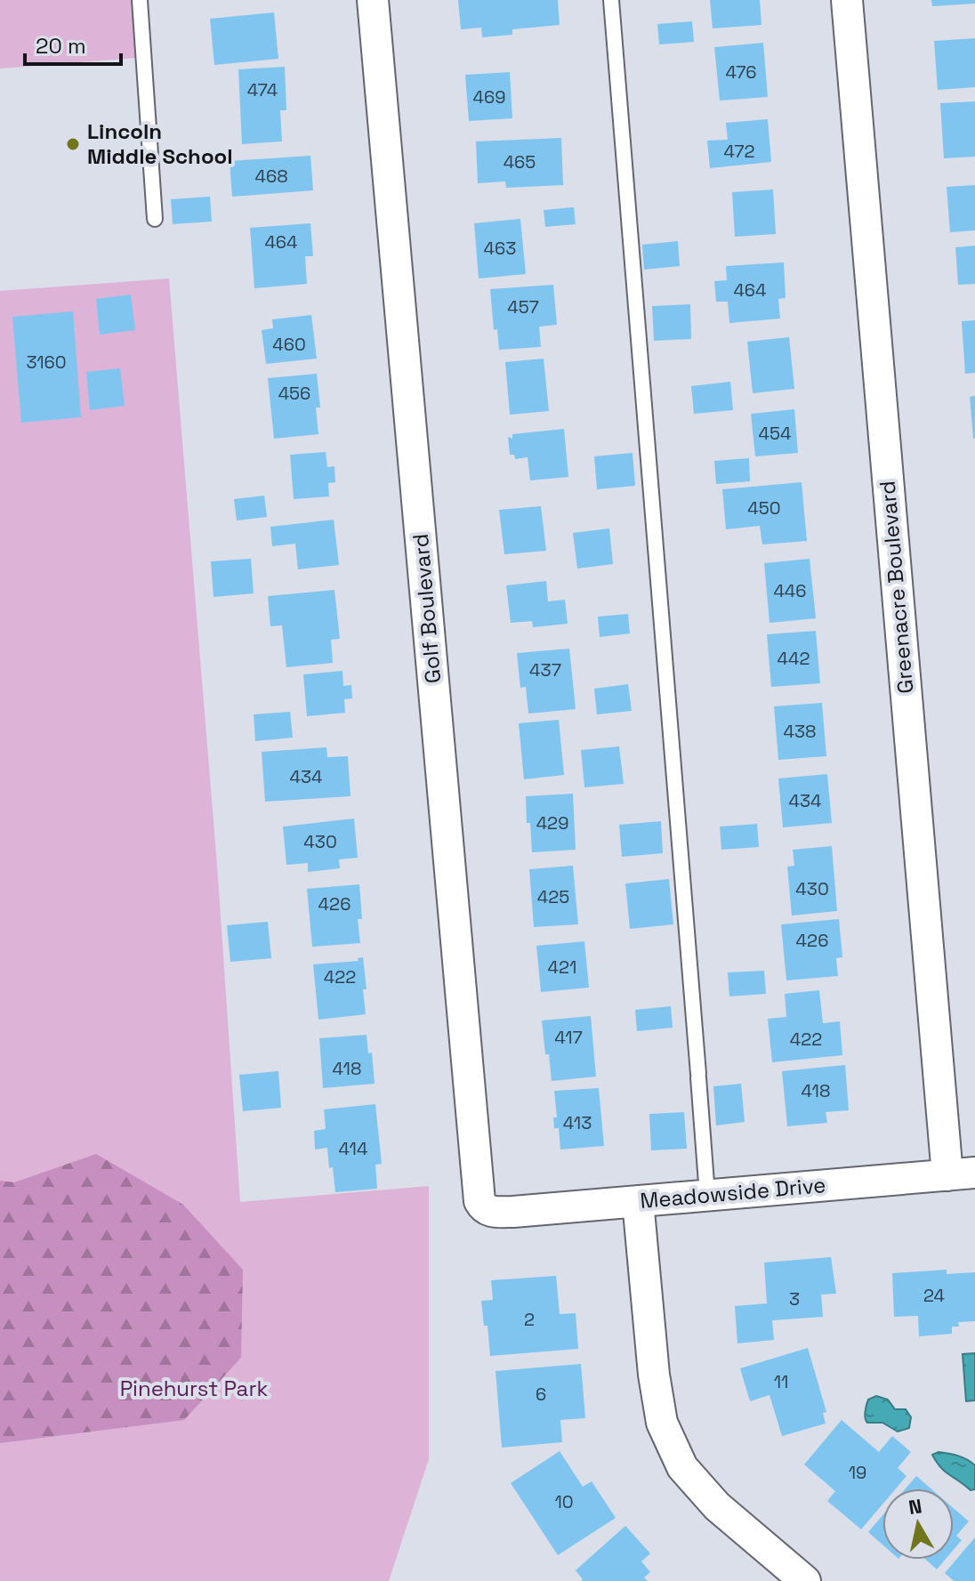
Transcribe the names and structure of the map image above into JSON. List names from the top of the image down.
{
  "streets": {
    "street": ["Greenacre Boulevard", "Golf Boulevard", "Meadowside Drive"]
  },
  "crossings": [
    ["Greenacre Boulevard", "Meadowside Drive"],
    ["Golf Boulevard", "Meadowside Drive"]
  ],
  "parks": ["Pinehurst Park"],
  "places": ["Lincoln Middle School"],
  "house_numbers": [
    "476",
    "474",
    "469",
    "472",
    "465",
    "468",
    "464",
    "463",
    "464",
    "457",
    "460",
    "3160",
    "456",
    "454",
    "450",
    "446",
    "442",
    "437",
    "438",
    "434",
    "434",
    "429",
    "430",
    "430",
    "425",
    "426",
    "426",
    "421",
    "422",
    "417",
    "422",
    "418",
    "418",
    "413",
    "414",
    "24",
    "3",
    "2",
    "11",
    "6",
    "19",
    "10"
  ],
  "scale_bar": "20 m",
  "north": "top"
}
